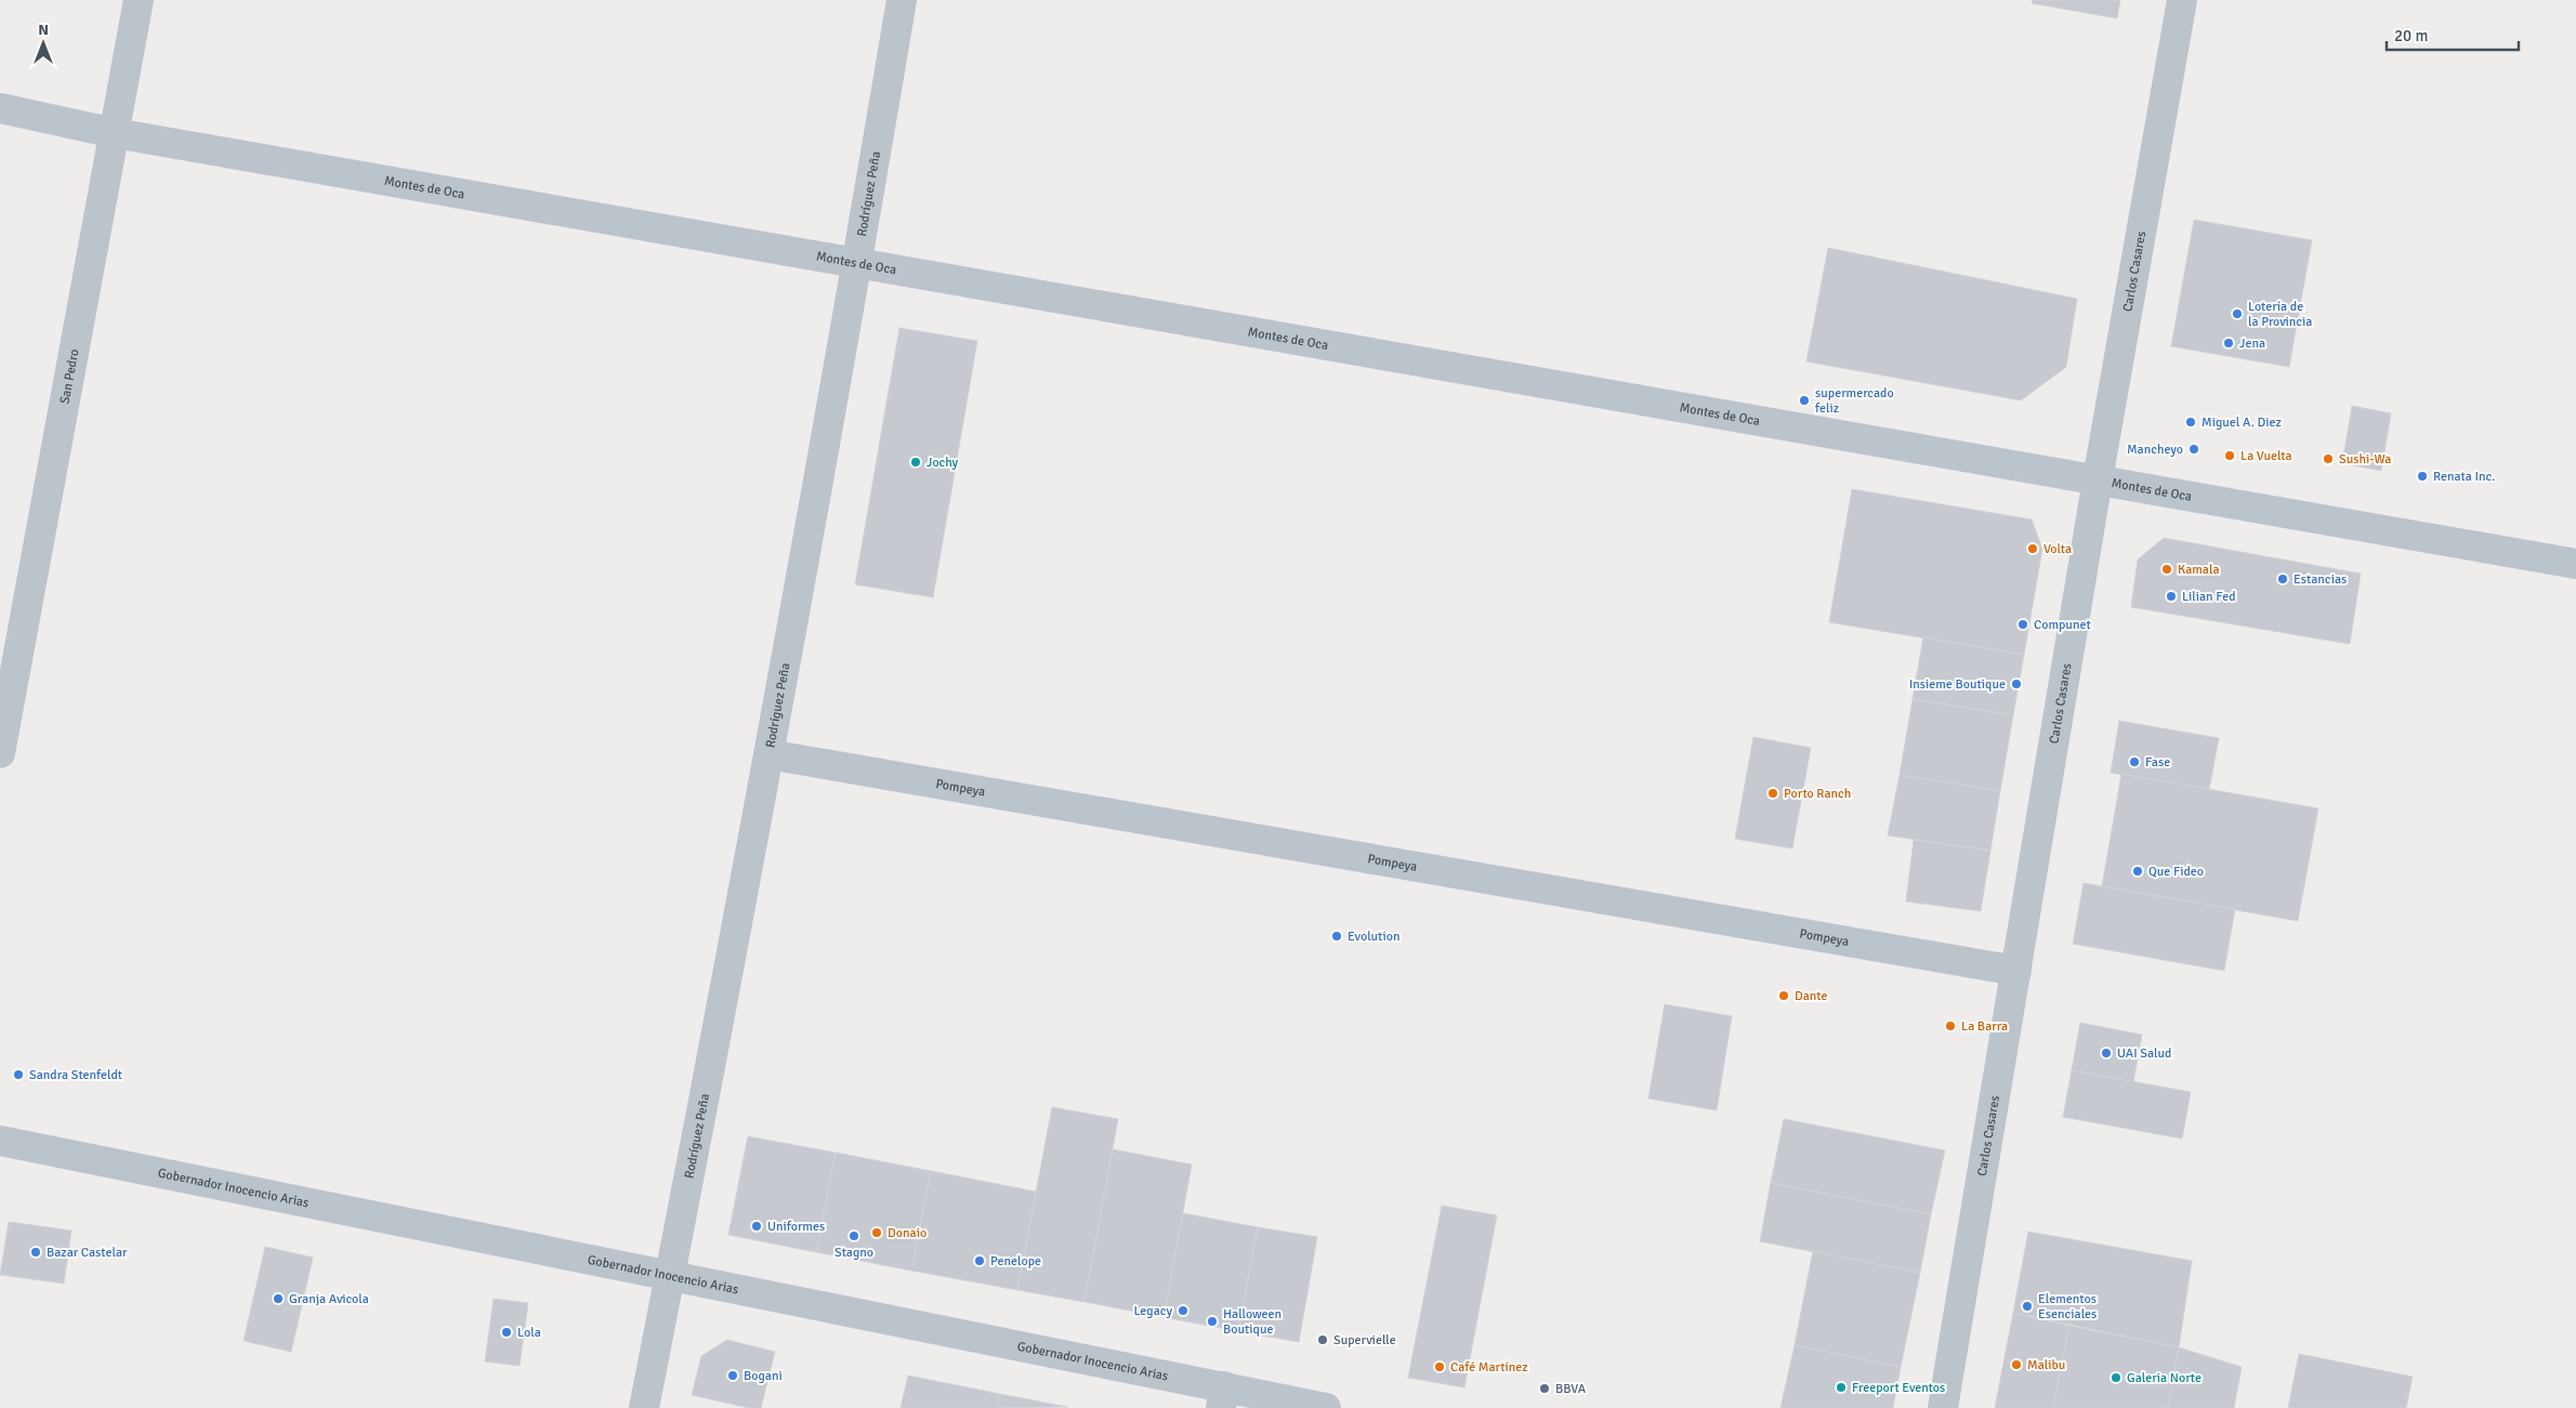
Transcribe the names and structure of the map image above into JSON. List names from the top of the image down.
{
  "streets": {
    "street": [
      "Montes de Oca",
      "Rodríguez Peña",
      "Carlos Casares",
      "San Pedro",
      "Pompeya",
      "Gobernador Inocencio Arias"
    ]
  },
  "crossings": [
    ["Montes de Oca", "Rodríguez Peña"],
    ["Montes de Oca", "Carlos Casares"],
    ["Montes de Oca", "San Pedro"],
    ["Rodríguez Peña", "Pompeya"],
    ["Rodríguez Peña", "Gobernador Inocencio Arias"],
    ["Carlos Casares", "Pompeya"]
  ],
  "places": [
    "Lotería de la Provincia",
    "Jena",
    "supermercado feliz",
    "Miguel A. Diez",
    "Mancheyo",
    "La Vuelta",
    "Sushi-Wa",
    "Jochy",
    "Renata Inc.",
    "Volta",
    "Kamala",
    "Estancias",
    "Lilian Fed",
    "Compunet",
    "Insieme Boutique",
    "Fase",
    "Porto Ranch",
    "Que Fideo",
    "Evolution",
    "Dante",
    "La Barra",
    "UAI Salud",
    "Sandra Stenfeldt",
    "Uniformes",
    "Donaio",
    "Stagno",
    "Bazar Castelar",
    "Penelope",
    "Granja Avicola",
    "Elementos Esenciales",
    "Legacy",
    "Halloween Boutique",
    "Lola",
    "Supervielle",
    "Malibu",
    "Café Martínez",
    "Bogani",
    "Galeria Norte",
    "Freeport Eventos",
    "BBVA"
  ],
  "scale_bar": "20 m",
  "north": "top"
}
